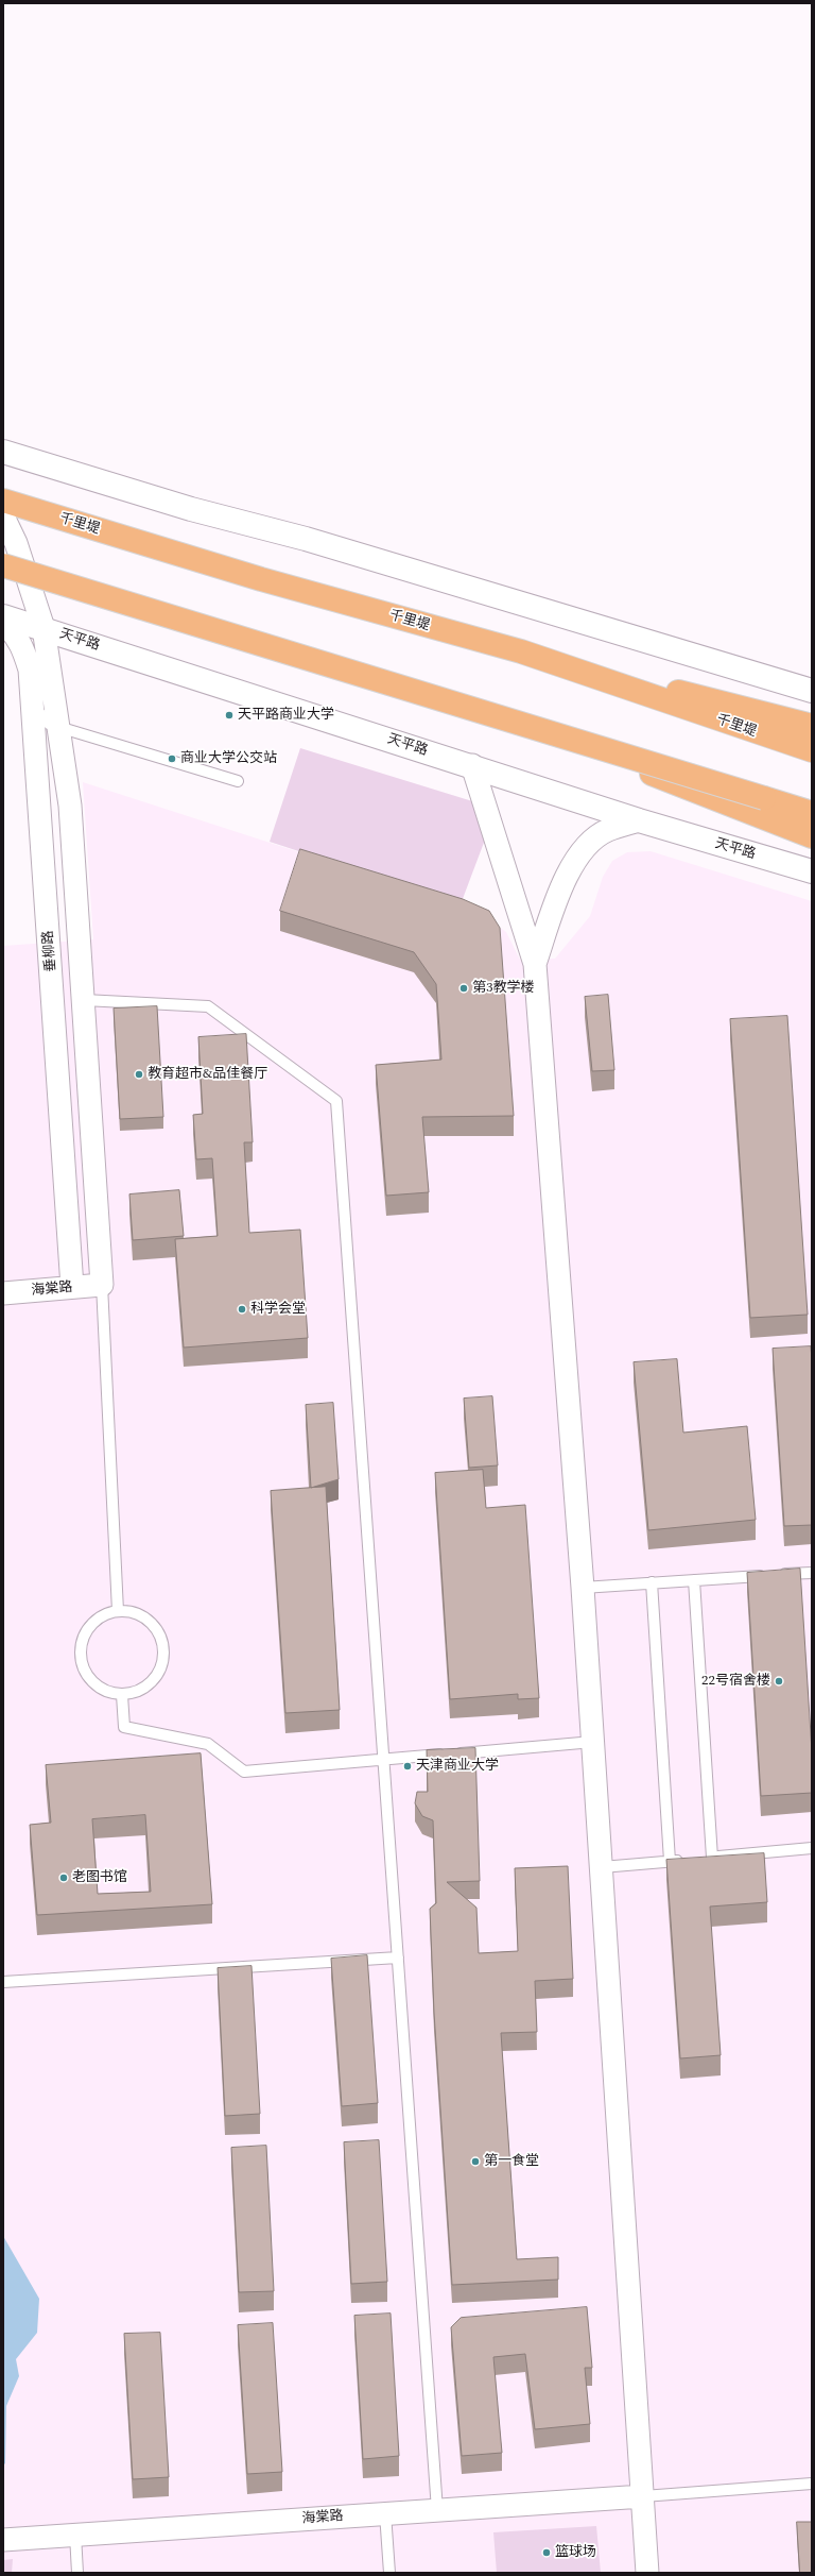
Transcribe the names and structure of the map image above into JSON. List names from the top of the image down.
{
  "streets": {
    "highway": ["千里堤"],
    "street": ["天平路", "垂柳路", "海棠路"]
  },
  "crossings": [
    ["垂柳路", "海棠路"]
  ],
  "places": [
    "天平路商业大学",
    "商业大学公交站",
    "第3教学楼",
    "教育超市&品佳餐厅",
    "科学会堂",
    "22号宿舍楼",
    "天津商业大学",
    "老图书馆",
    "第一食堂",
    "篮球场"
  ]
}
